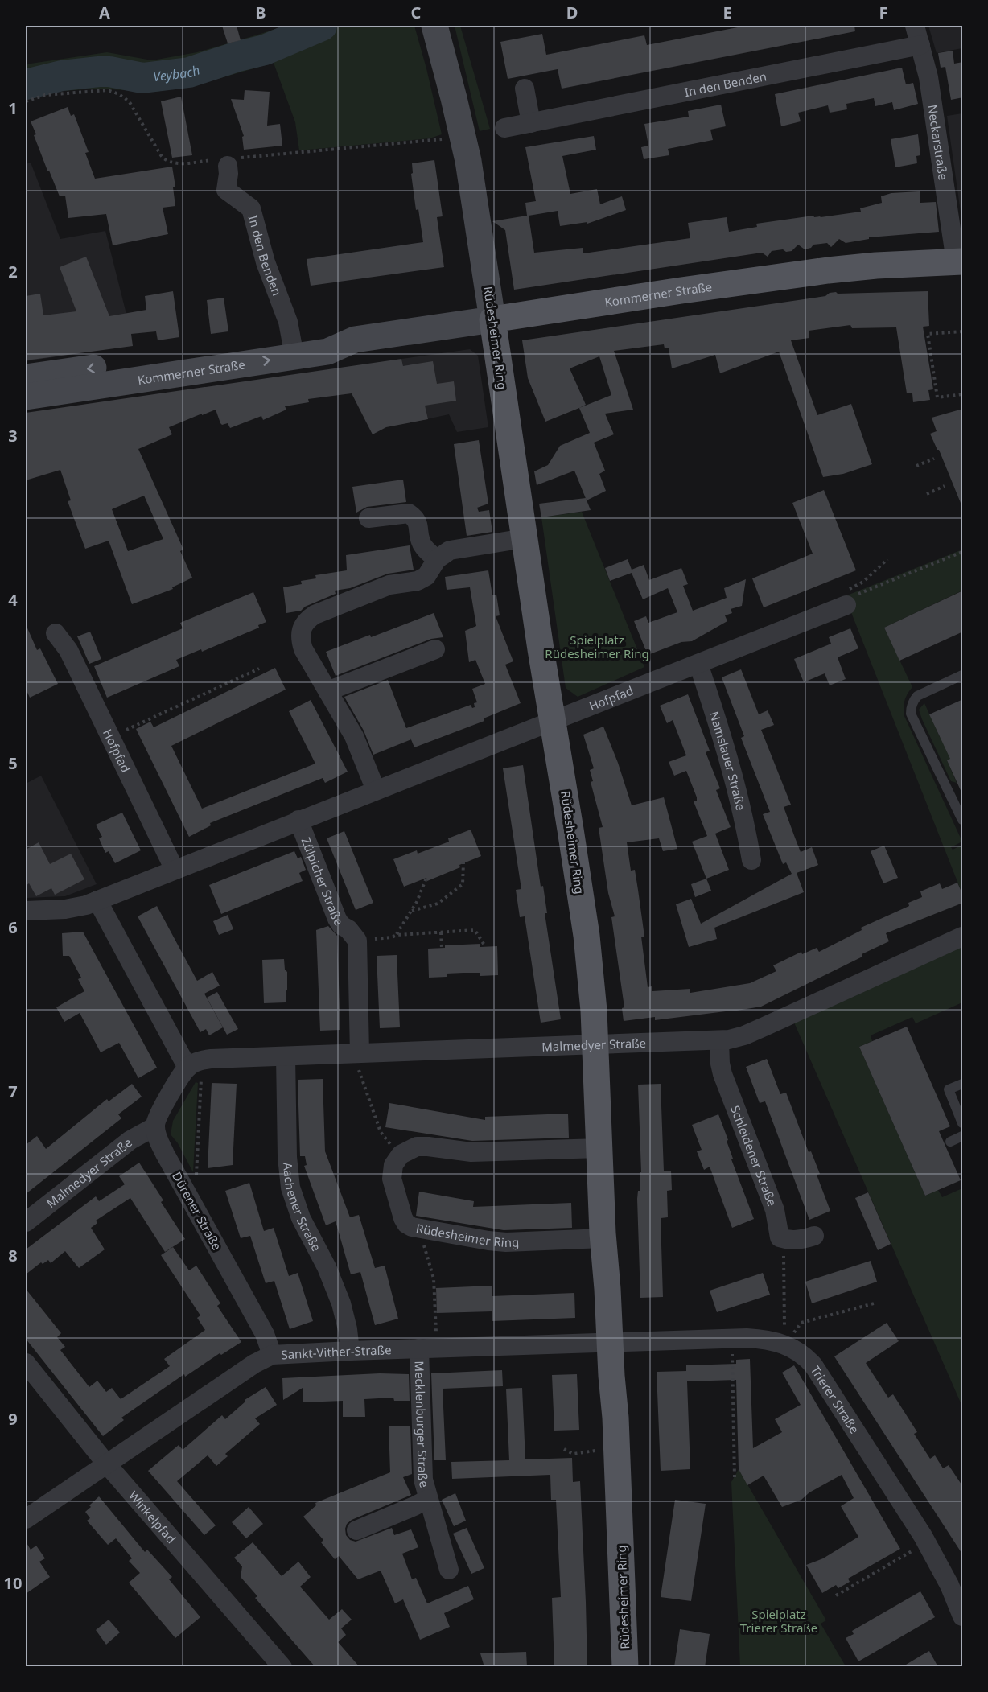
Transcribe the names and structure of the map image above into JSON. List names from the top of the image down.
{
  "streets": {
    "main road": ["Kommerner Straße", "Rüdesheimer Ring"],
    "street": [
      "In den Benden",
      "Neckarstraße",
      "Hofpfad",
      "Namslauer Straße",
      "Zülpicher Straße",
      "Malmedyer Straße",
      "Schleidener Straße",
      "Aachener Straße",
      "Dürener Straße",
      "Sankt-Vither-Straße",
      "Trierer Straße",
      "Mecklenburger Straße",
      "Winkelpfad"
    ]
  },
  "crossings": [
    ["In den Benden", "Neckarstraße"],
    ["In den Benden", "Kommerner Straße"],
    ["Neckarstraße", "Kommerner Straße"],
    ["Kommerner Straße", "Rüdesheimer Ring"],
    ["Rüdesheimer Ring", "Hofpfad"],
    ["Rüdesheimer Ring", "Malmedyer Straße"],
    ["Rüdesheimer Ring", "Sankt-Vither-Straße"],
    ["Rüdesheimer Ring", "Trierer Straße"],
    ["Hofpfad", "Namslauer Straße"],
    ["Hofpfad", "Zülpicher Straße"],
    ["Malmedyer Straße", "Schleidener Straße"],
    ["Malmedyer Straße", "Aachener Straße"],
    ["Malmedyer Straße", "Dürener Straße"],
    ["Aachener Straße", "Sankt-Vither-Straße"],
    ["Dürener Straße", "Sankt-Vither-Straße"],
    ["Sankt-Vither-Straße", "Trierer Straße"],
    ["Sankt-Vither-Straße", "Mecklenburger Straße"],
    ["Sankt-Vither-Straße", "Winkelpfad"]
  ],
  "water": ["Veybach"],
  "parks": ["Spielplatz Rüdesheimer Ring", "Spielplatz Trierer Straße"],
  "grid": {
    "columns": [
      "A",
      "B",
      "C",
      "D",
      "E",
      "F"
    ],
    "rows": [
      "1",
      "2",
      "3",
      "4",
      "5",
      "6",
      "7",
      "8",
      "9",
      "10"
    ]
  }
}
